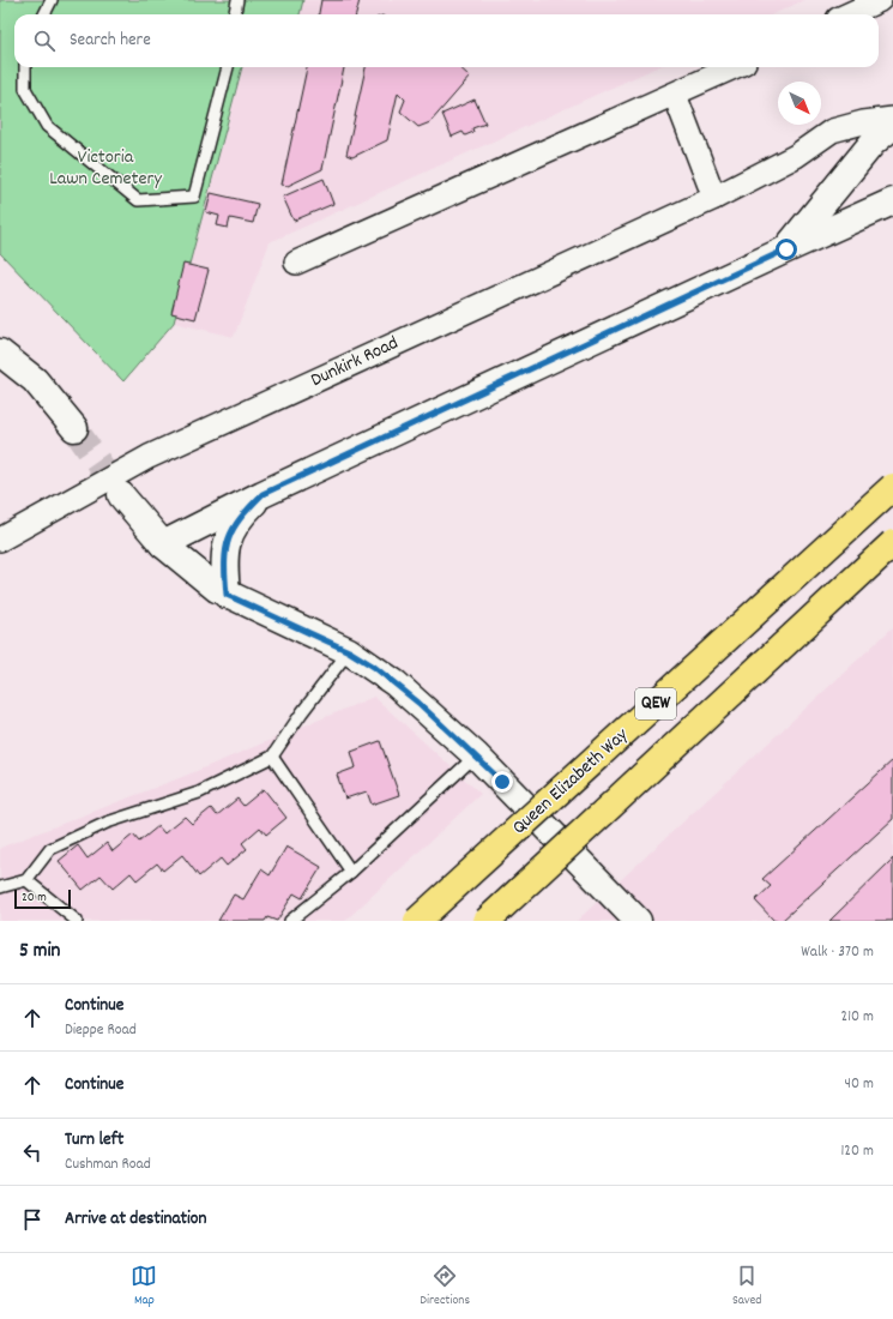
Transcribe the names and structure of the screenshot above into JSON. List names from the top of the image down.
{
  "streets": {
    "highway": ["QEW", "Queen Elizabeth Way"],
    "street": ["Dunkirk Road"]
  },
  "parks": ["Victoria Lawn Cemetery"],
  "scale_bar": "20 m",
  "north": "bottom right",
  "page": {
    "search": "Search here",
    "scale": "20 m",
    "heading": ["5 min", "Walk · 370 m"],
    "list": [
      ["Continue", "Dieppe Road", "210 m"],
      ["Continue", "40 m"],
      ["Turn left", "Cushman Road", "120 m"],
      "Arrive at destination"
    ],
    "nav": ["Map", "Directions", "Saved"]
  }
}
